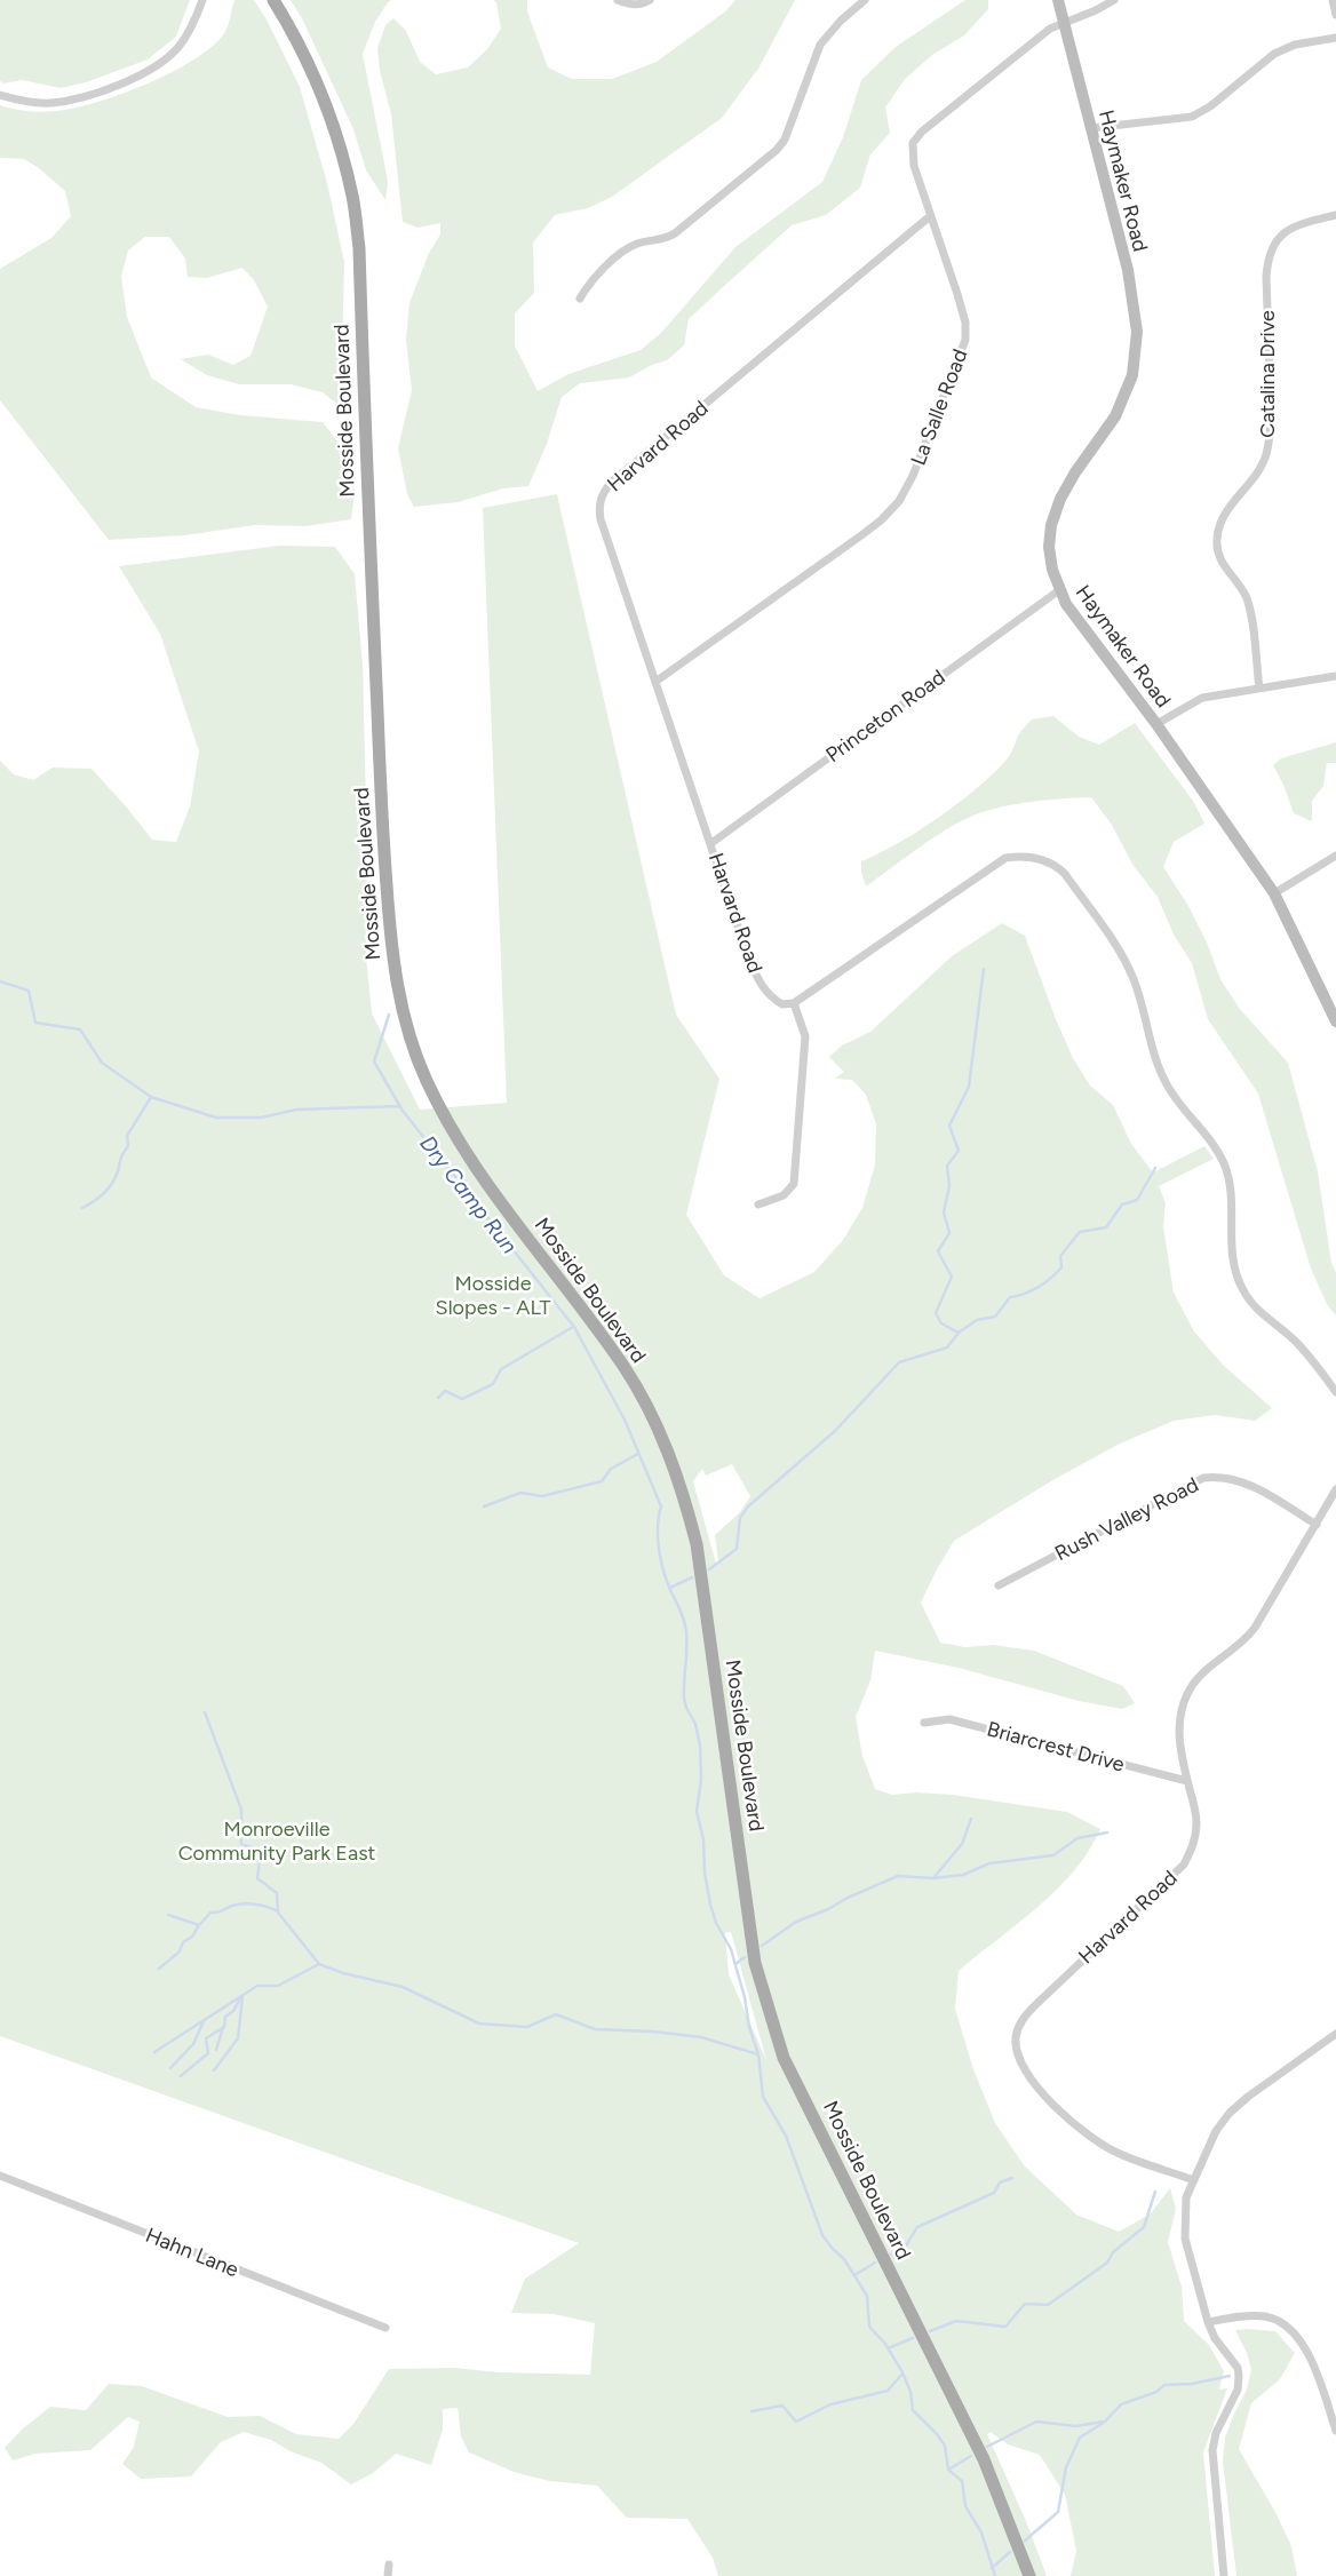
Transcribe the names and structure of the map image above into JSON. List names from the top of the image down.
{
  "streets": {
    "main road": ["Haymaker Road", "Mosside Boulevard"],
    "street": [
      "Catalina Drive",
      "La Salle Road",
      "Harvard Road",
      "Princeton Road",
      "Rush Valley Road",
      "Briarcrest Drive",
      "Hahn Lane"
    ]
  },
  "crossings": [
    ["Haymaker Road", "La Salle Road"],
    ["Haymaker Road", "Princeton Road"],
    ["La Salle Road", "Harvard Road"],
    ["Harvard Road", "Princeton Road"],
    ["Harvard Road", "Rush Valley Road"],
    ["Harvard Road", "Briarcrest Drive"]
  ],
  "water": ["Dry Camp Run"],
  "parks": ["Mosside Slopes - ALT", "Monroeville Community Park East"]
}
